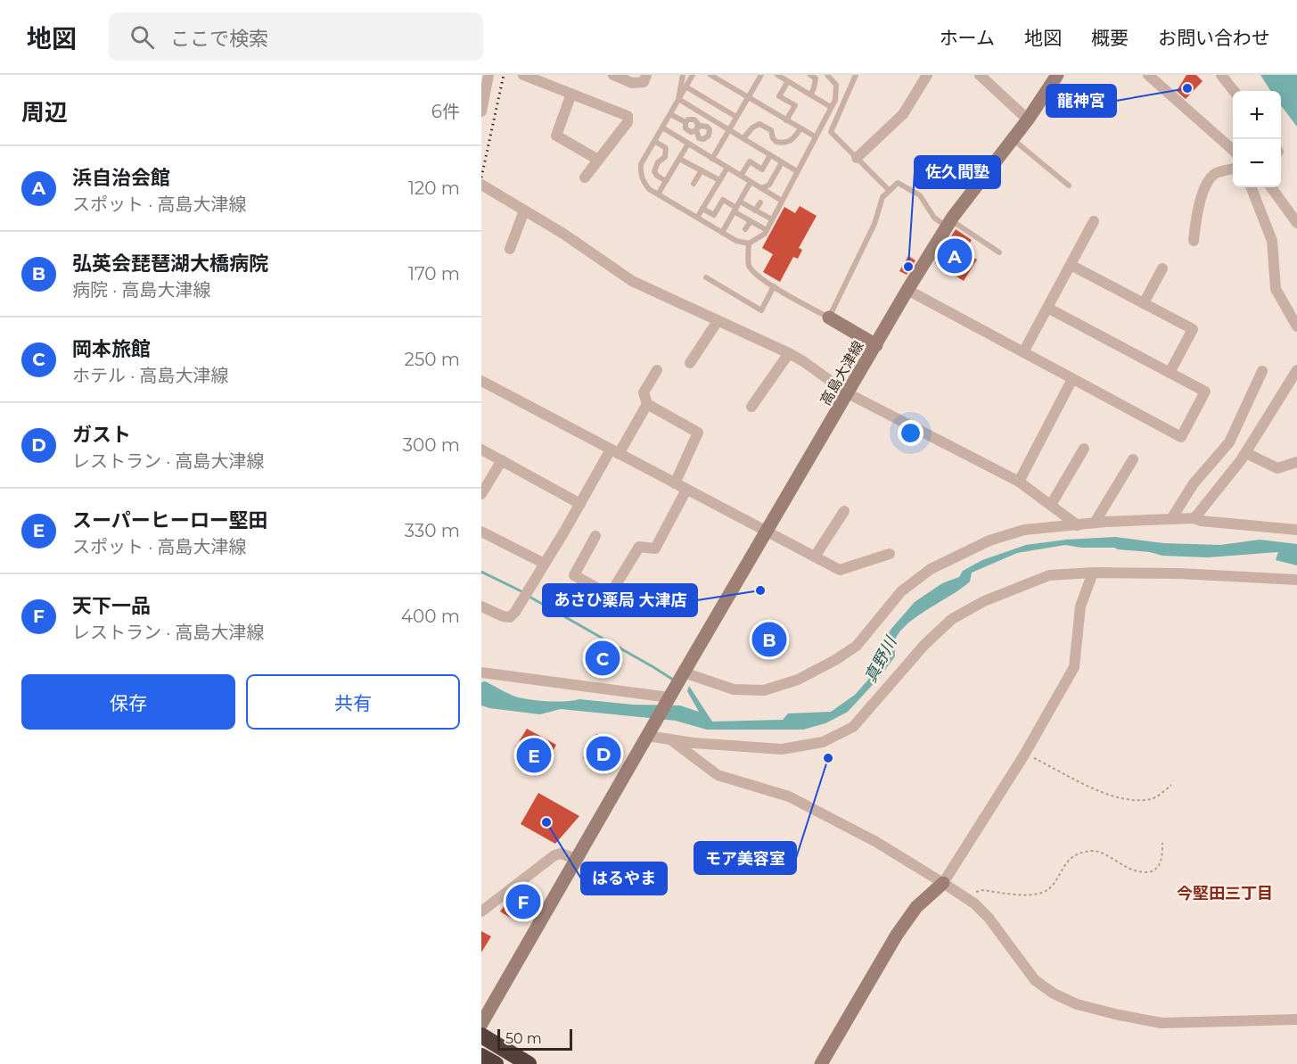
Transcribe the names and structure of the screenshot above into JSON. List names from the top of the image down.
{
  "streets": {
    "main road": ["高島大津線"]
  },
  "districts": ["今堅田三丁目"],
  "water": ["真野川"],
  "places": [
    "龍神宮",
    "佐久間塾",
    "あさひ薬局 大津店",
    "モア美容室",
    "はるやま"
  ],
  "scale_bar": "50 m",
  "page": {
    "header": "地図",
    "search": "ここで検索",
    "nav": [
      "ホーム",
      "地図",
      "概要",
      "お問い合わせ"
    ],
    "heading": ["周辺", "6件"],
    "map_buttons": ["+", "−"],
    "list": [
      {
        "mark": "A",
        "name": "浜自治会館",
        "note": "スポット · 高島大津線",
        "value": "120 m"
      },
      {
        "mark": "B",
        "name": "弘英会琵琶湖大橋病院",
        "note": "病院 · 高島大津線",
        "value": "170 m"
      },
      {
        "mark": "C",
        "name": "岡本旅館",
        "note": "ホテル · 高島大津線",
        "value": "250 m"
      },
      {
        "mark": "D",
        "name": "ガスト",
        "note": "レストラン · 高島大津線",
        "value": "300 m"
      },
      {
        "mark": "E",
        "name": "スーパーヒーロー堅田",
        "note": "スポット · 高島大津線",
        "value": "330 m"
      },
      {
        "mark": "F",
        "name": "天下一品",
        "note": "レストラン · 高島大津線",
        "value": "400 m"
      }
    ],
    "pins": [
      "A",
      "B",
      "C",
      "D",
      "E",
      "F"
    ],
    "buttons": ["保存", "共有"],
    "scale": "50 m"
  }
}
